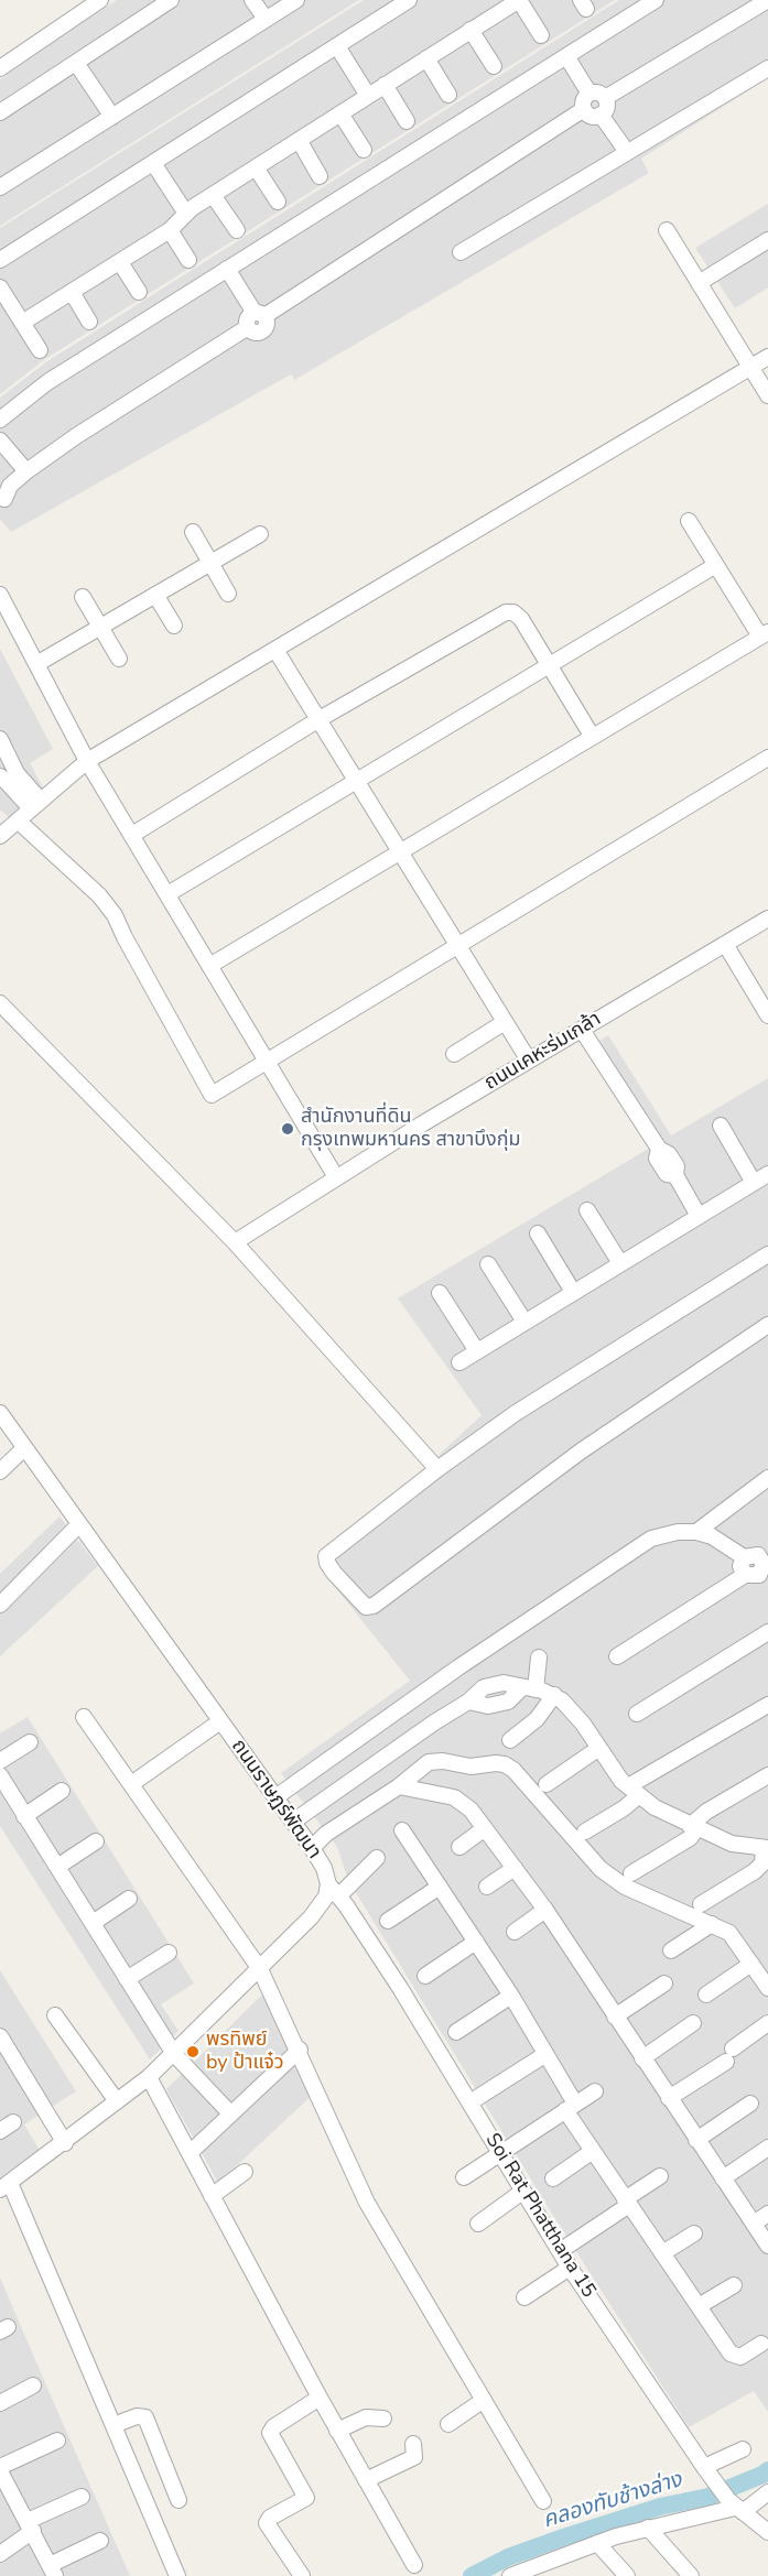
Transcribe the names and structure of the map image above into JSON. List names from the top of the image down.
{
  "streets": {
    "street": ["ถนนเคหะร่มเกล้า", "ถนนราษฏร์พัฒนา", "Soi Rat Phatthana 15"]
  },
  "crossings": [
    ["ถนนราษฏร์พัฒนา", "Soi Rat Phatthana 15"]
  ],
  "water": ["คลองทับช้างล่าง"],
  "places": ["สำนักงานที่ดิน กรุงเทพมหานคร สาขาบึงกุ่ม", "พรทิพย์ by ป้าแจ๋ว"]
}
